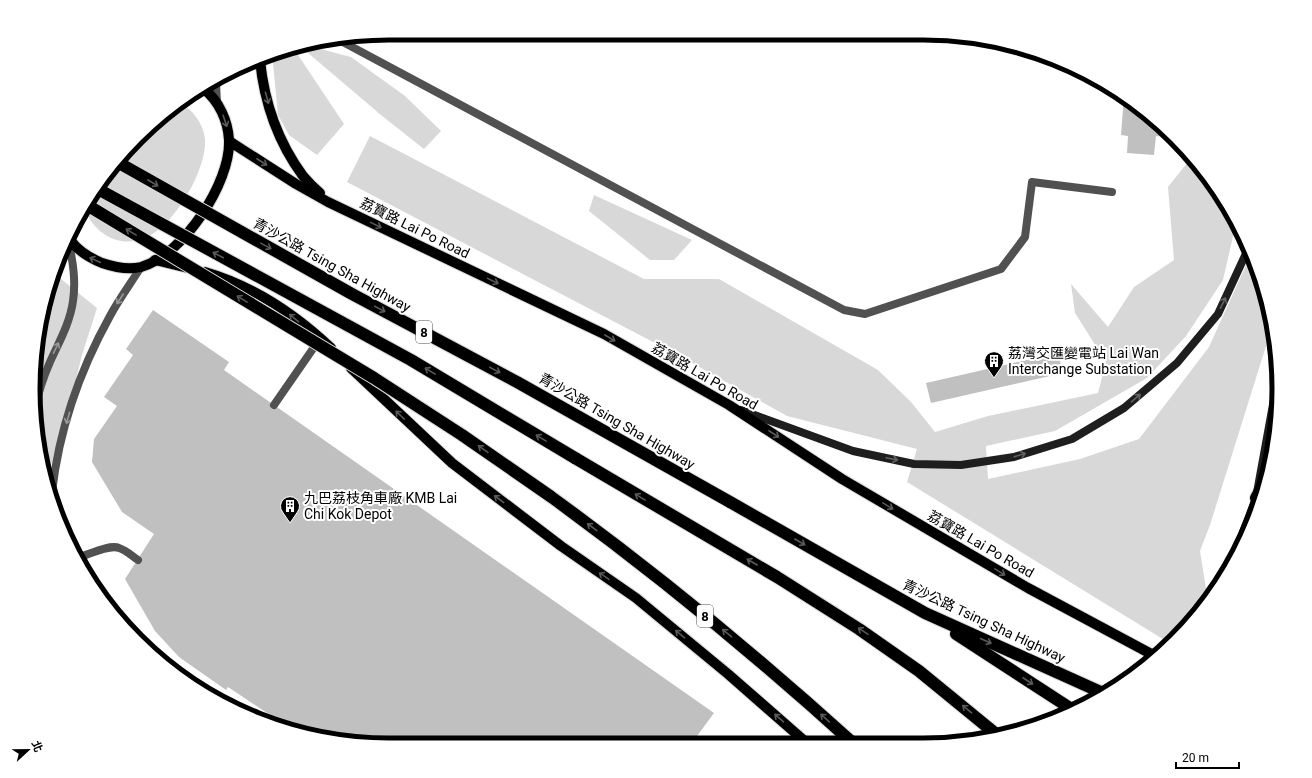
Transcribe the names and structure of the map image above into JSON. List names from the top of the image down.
{
  "streets": {
    "highway": ["青沙公路 Tsing Sha Highway", "8"],
    "main road": ["荔寶路 Lai Po Road"]
  },
  "one_way": ["荔寶路 Lai Po Road"],
  "places": {
    "building": ["荔灣交匯變電站 Lai Wan Interchange Substation", "九巴荔枝角車廠 KMB Lai Chi Kok Depot"]
  },
  "scale_bar": "20 m",
  "north": "right"
}
